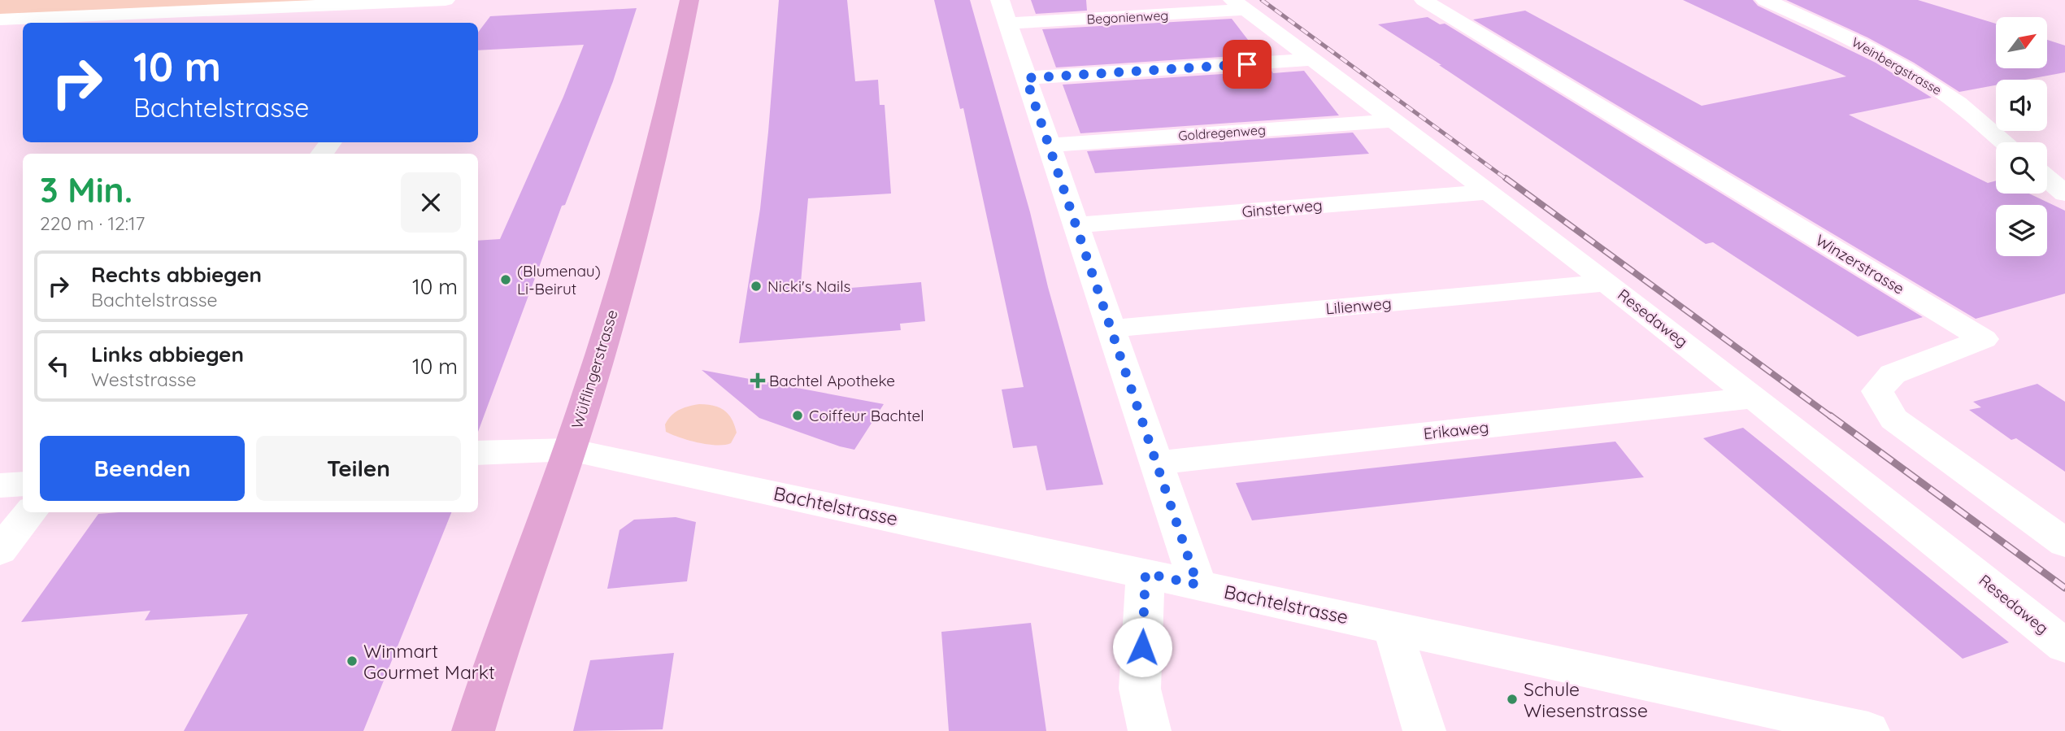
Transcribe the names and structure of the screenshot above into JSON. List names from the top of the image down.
{
  "streets": {
    "main road": ["Wülflingerstrasse"],
    "street": [
      "Begonienweg",
      "Weinbergstrasse",
      "Goldregenweg",
      "Ginsterweg",
      "Winzerstrasse",
      "Lilienweg",
      "Resedaweg",
      "Erikaweg",
      "Bachtelstrasse"
    ]
  },
  "crossings": [
    ["Begonienweg", "Resedaweg"],
    ["Goldregenweg", "Resedaweg"],
    ["Ginsterweg", "Resedaweg"],
    ["Lilienweg", "Resedaweg"],
    ["Resedaweg", "Erikaweg"],
    ["Wülflingerstrasse", "Bachtelstrasse"]
  ],
  "places": {
    "other": [
      "(Blumenau) Li-Beirut",
      "Nicki's Nails",
      "Coiffeur Bachtel",
      "Winmart Gourmet Markt",
      "Schule Wiesenstrasse"
    ],
    "health": ["Bachtel Apotheke"]
  },
  "north": "top right",
  "page": {
    "turn": ["10 m", "Bachtelstrasse"],
    "heading": ["3 Min.", "220 m · 12:17"],
    "list": [
      {
        "name": "Rechts abbiegen",
        "note": "Bachtelstrasse",
        "value": "10 m"
      },
      {
        "name": "Links abbiegen",
        "note": "Weststrasse",
        "value": "10 m"
      }
    ],
    "buttons": ["Beenden", "Teilen"]
  }
}
